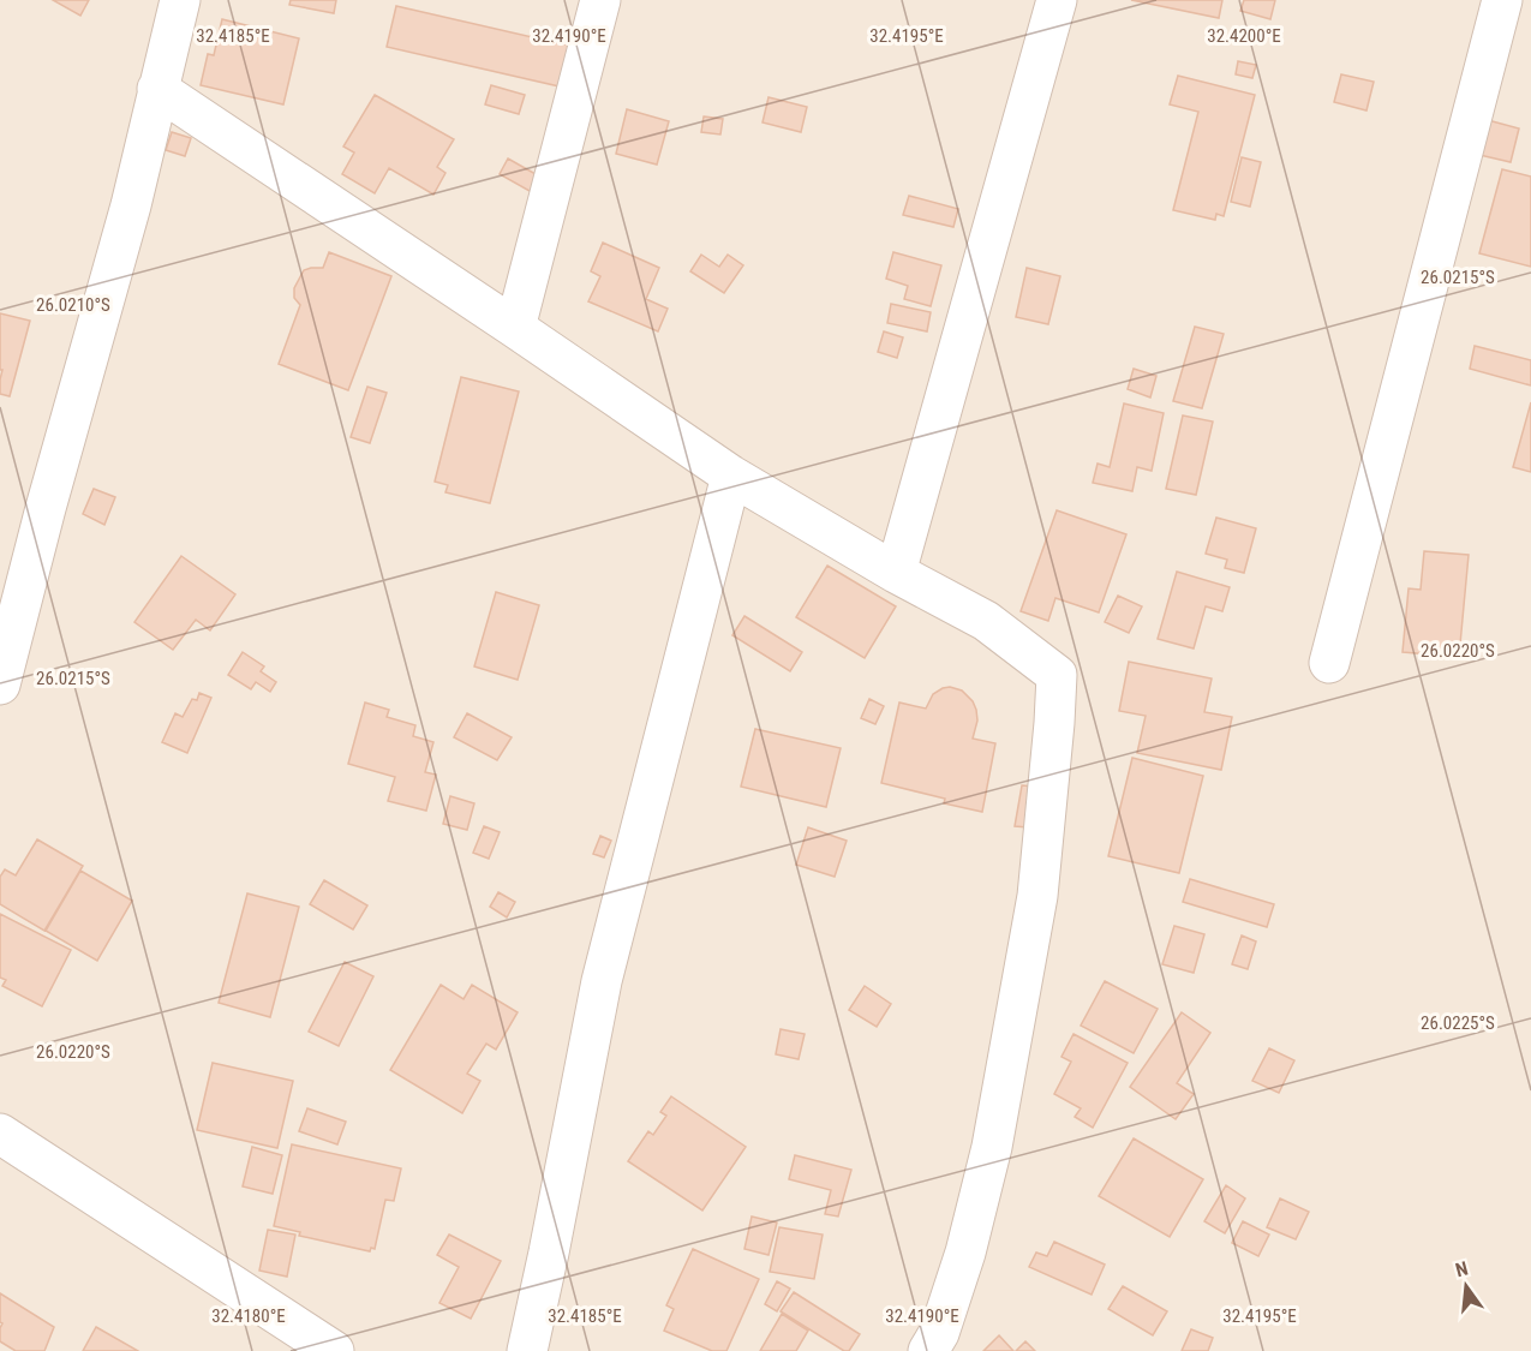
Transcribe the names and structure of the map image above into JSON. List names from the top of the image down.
{
  "north": "top",
  "coordinates": [
    "32.4185°E",
    "32.4190°E",
    "32.4195°E",
    "32.4200°E",
    "26.0215°S",
    "26.0210°S",
    "26.0220°S",
    "26.0225°S",
    "32.4180°E"
  ]
}
